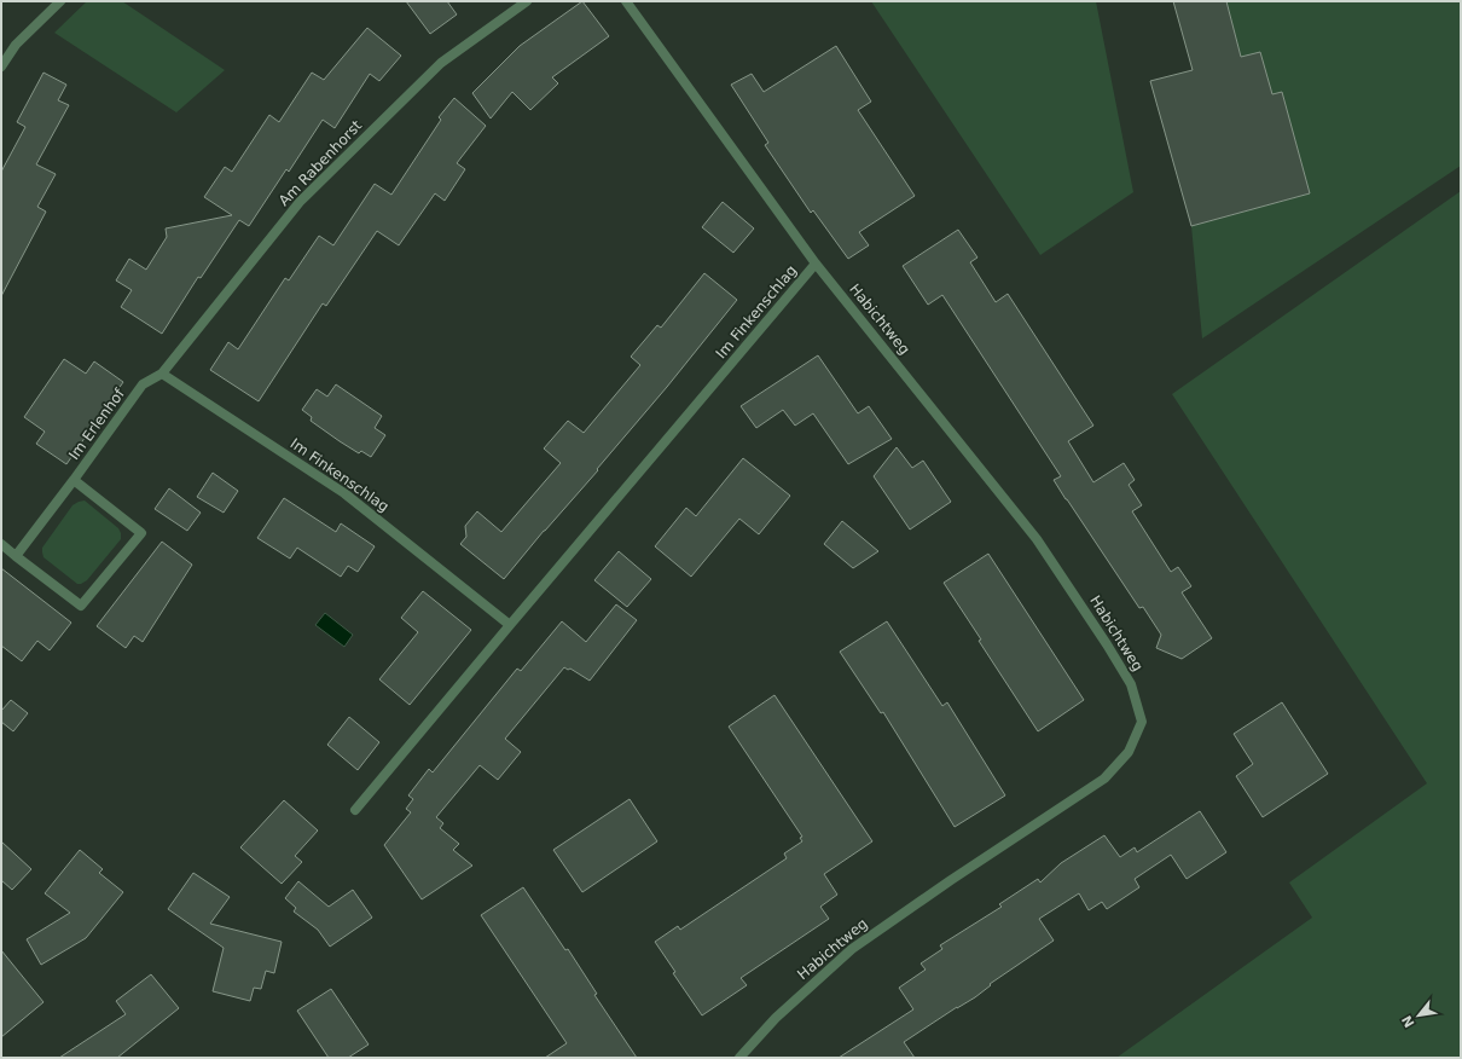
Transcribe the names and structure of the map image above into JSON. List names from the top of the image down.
{
  "streets": {
    "street": [
      "Am Rabenhorst",
      "Im Finkenschlag",
      "Habichtweg",
      "Im Erlenhof"
    ]
  },
  "crossings": [
    ["Am Rabenhorst", "Im Finkenschlag"],
    ["Am Rabenhorst", "Im Erlenhof"],
    ["Im Finkenschlag", "Habichtweg"],
    ["Im Finkenschlag", "Im Erlenhof"]
  ],
  "north": "bottom left"
}
